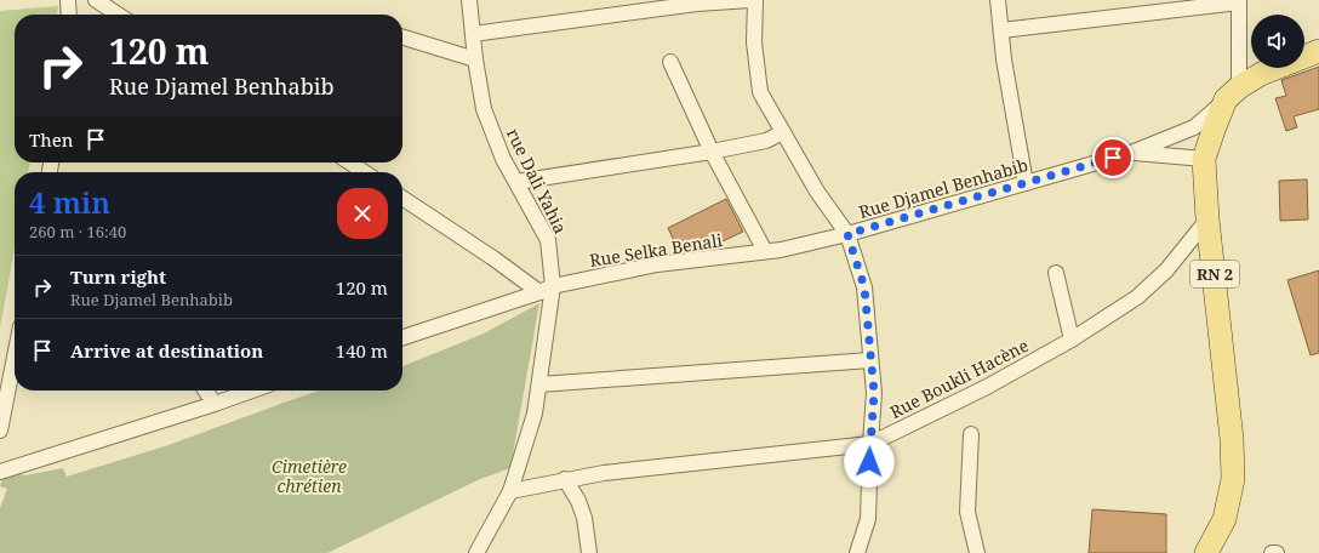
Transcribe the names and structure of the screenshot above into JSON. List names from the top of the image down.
{
  "streets": {
    "main road": ["RN 2"],
    "street": [
      "rue Dali Yahia",
      "Rue Djamel Benhabib",
      "Rue Selka Benali",
      "Rue Boukli Hacène"
    ]
  },
  "crossings": [
    ["rue Dali Yahia", "Rue Selka Benali"],
    ["rue Dali Yahia", "Rue Boukli Hacène"],
    ["Rue Djamel Benhabib", "Rue Selka Benali"],
    ["RN 2", "Rue Boukli Hacène"]
  ],
  "parks": ["Cimetière chrétien"],
  "page": {
    "turn": ["120 m", "Rue Djamel Benhabib"],
    "then": "Then",
    "heading": ["4 min", "260 m · 16:40"],
    "list": [
      {
        "name": "Turn right",
        "note": "Rue Djamel Benhabib",
        "value": "120 m"
      },
      {
        "name": "Arrive at destination",
        "value": "140 m"
      }
    ]
  }
}
